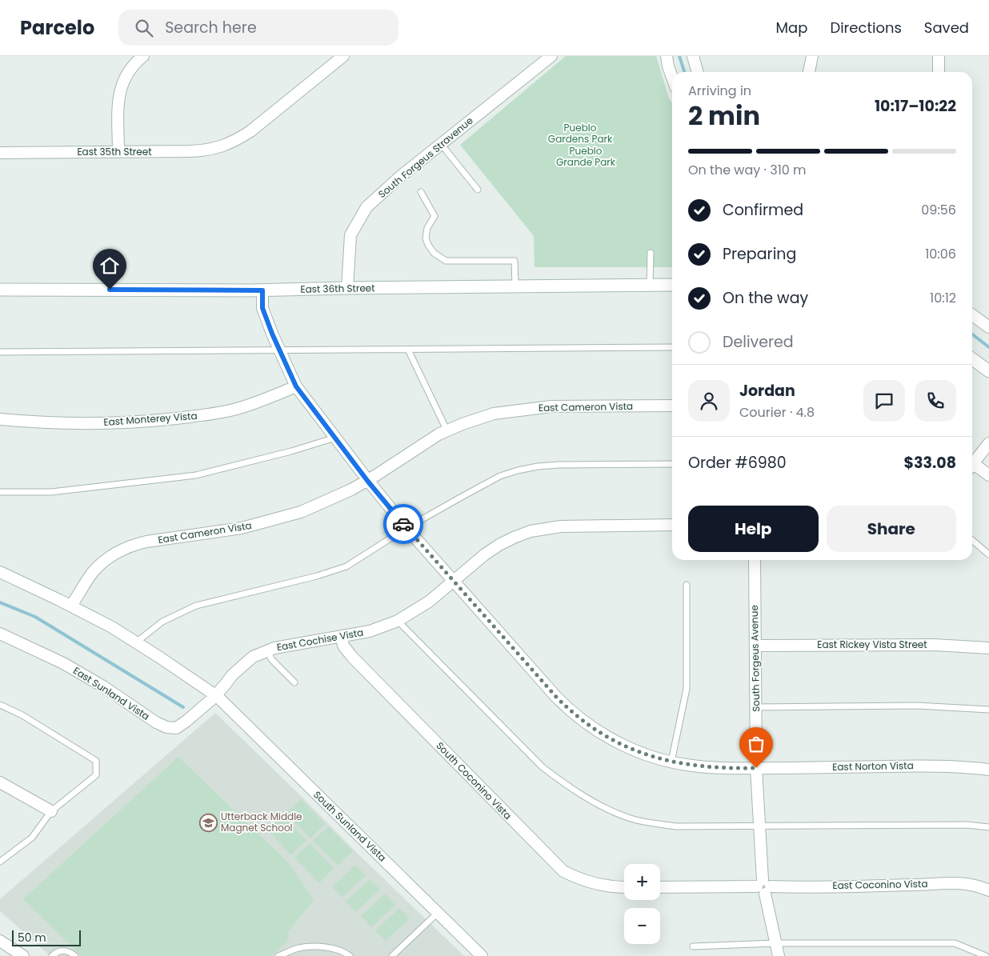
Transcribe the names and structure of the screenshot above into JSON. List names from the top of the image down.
{
  "streets": {
    "main road": ["East 36th Street"],
    "street": [
      "East 35th Street",
      "South Forgeus Stravenue",
      "East Cameron Vista",
      "East Monterey Vista",
      "East Cochise Vista",
      "East Rickey Vista Street",
      "South Forgeus Avenue",
      "East Sunland Vista",
      "East Norton Vista",
      "South Coconino Vista",
      "South Sunland Vista",
      "East Coconino Vista"
    ]
  },
  "crossings": [
    ["South Forgeus Stravenue", "East 36th Street"],
    ["East 36th Street", "East Norton Vista"],
    ["East Cameron Vista", "East Norton Vista"],
    ["East Monterey Vista", "East Norton Vista"],
    ["East Cochise Vista", "East Sunland Vista"],
    ["East Cochise Vista", "East Norton Vista"],
    ["East Cochise Vista", "South Coconino Vista"],
    ["East Cochise Vista", "South Sunland Vista"],
    ["East Rickey Vista Street", "South Forgeus Avenue"],
    ["South Forgeus Avenue", "East Norton Vista"],
    ["South Forgeus Avenue", "East Coconino Vista"],
    ["East Sunland Vista", "South Sunland Vista"]
  ],
  "parks": ["Pueblo Gardens Park", "Pueblo Grande Park"],
  "places": {
    "school or university": ["Utterback Middle Magnet School"]
  },
  "scale_bar": "50 m",
  "page": {
    "header": "Parcelo",
    "search": "Search here",
    "nav": ["Map", "Directions", "Saved"],
    "heading": ["2 min", "Arriving in", "10:17–10:22"],
    "panel": [
      "Jordan",
      "Courier · 4.8",
      "Order #6980",
      "$33.08"
    ],
    "bar": "On the way · 310 m",
    "list": [
      ["Confirmed", "09:56"],
      ["Preparing", "10:06"],
      ["On the way", "10:12"],
      "Delivered"
    ],
    "buttons": ["Help", "Share"],
    "map_buttons": ["+", "−"],
    "scale": "50 m"
  }
}
